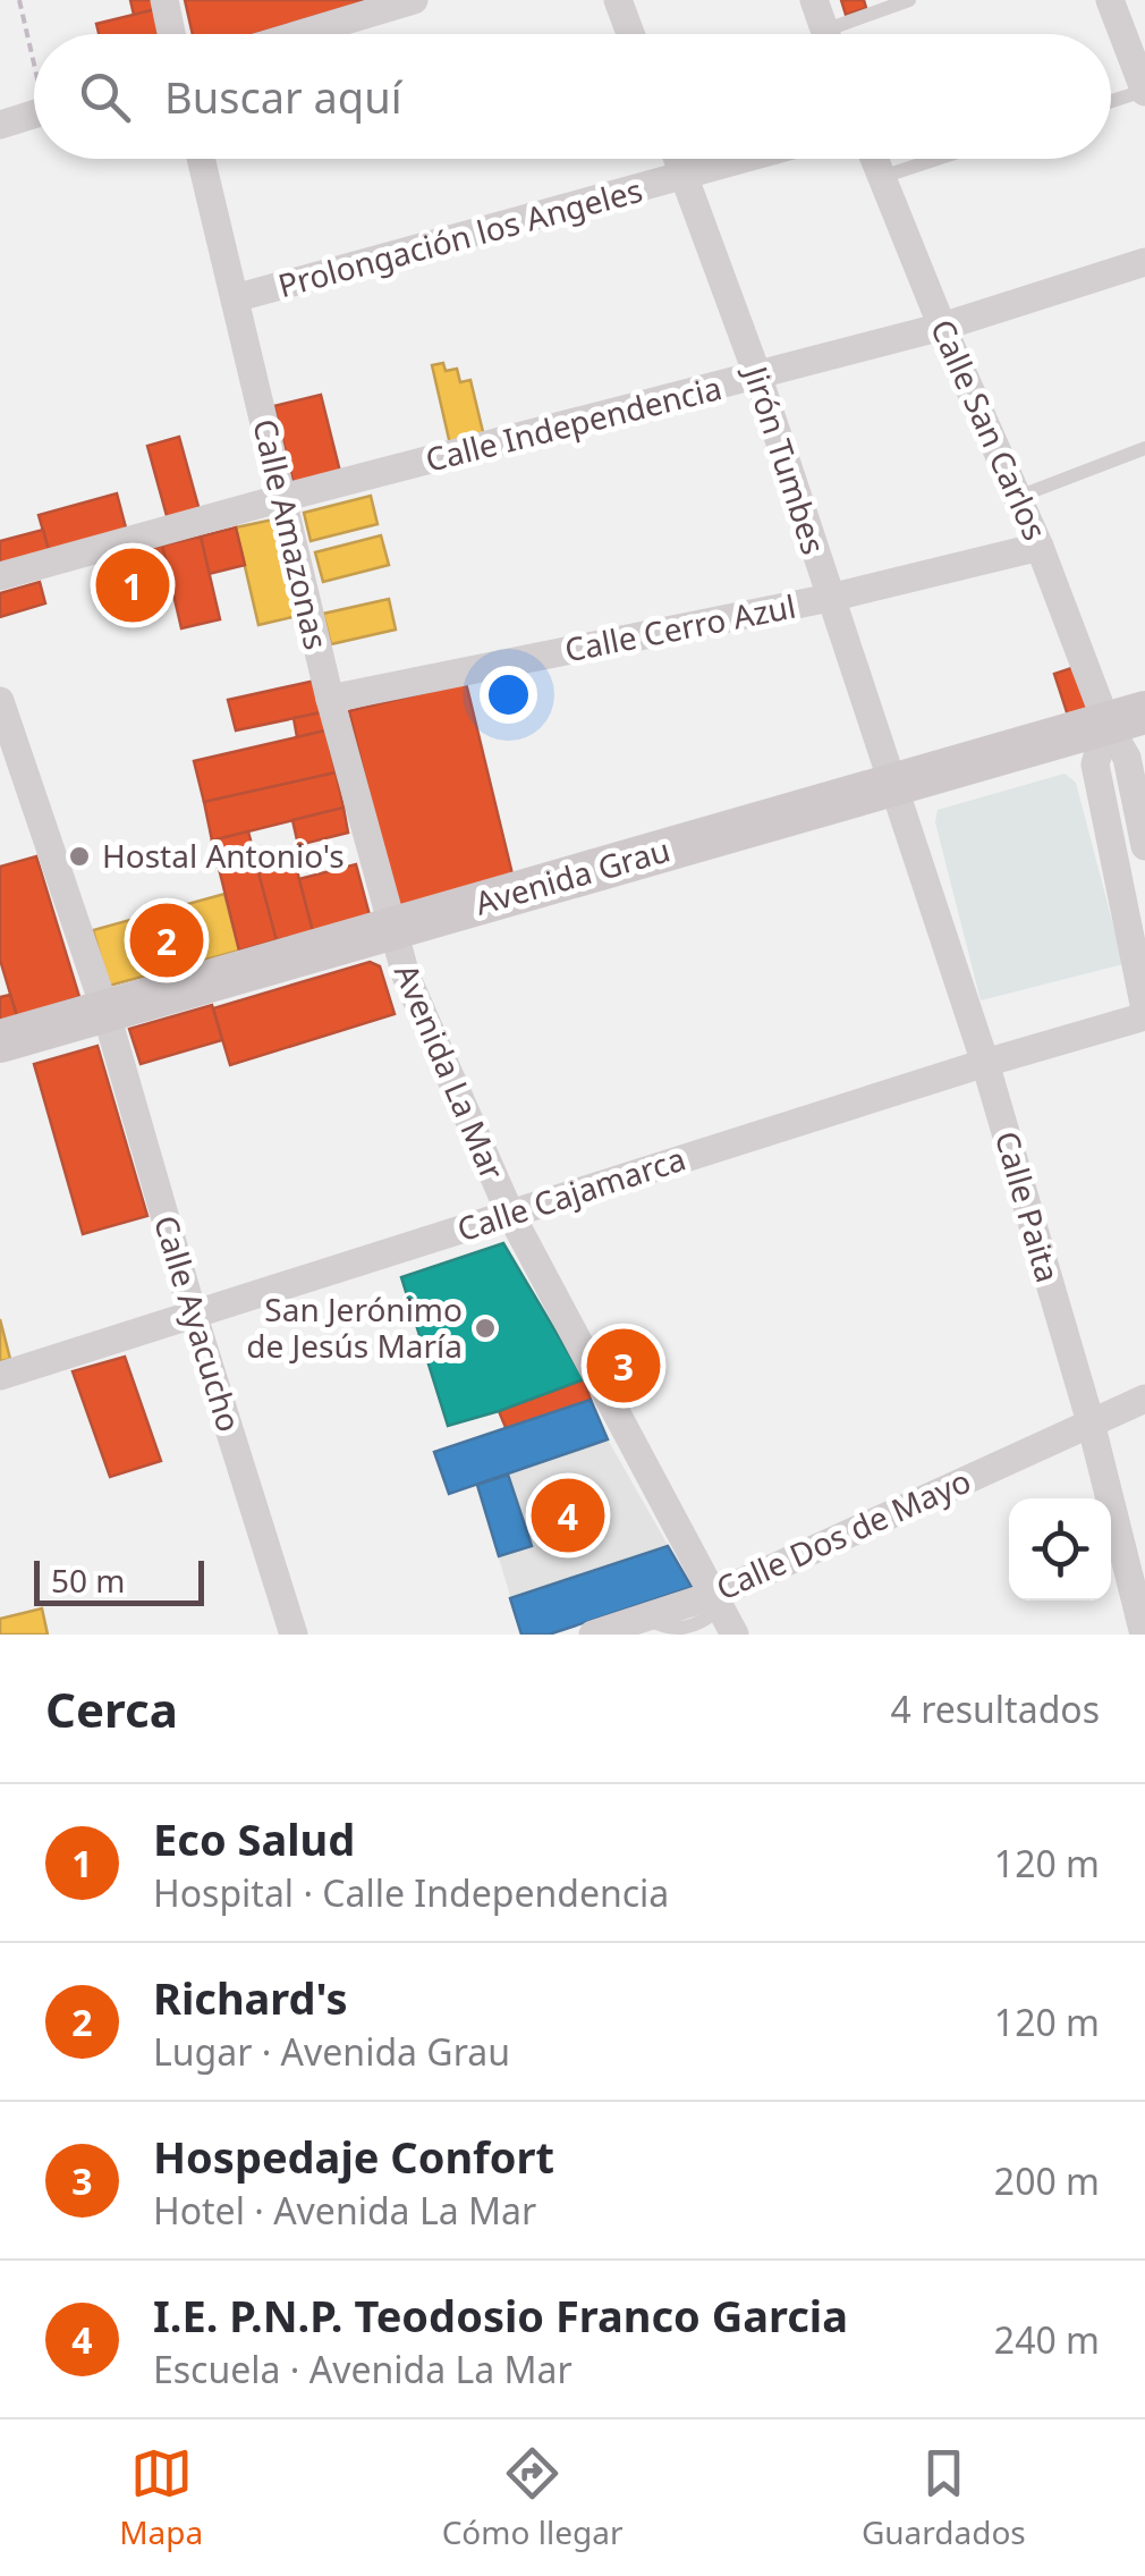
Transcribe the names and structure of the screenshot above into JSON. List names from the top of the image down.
{
  "streets": {
    "main road": ["Avenida Grau"],
    "street": [
      "Prolongación los Angeles",
      "Calle Independencia",
      "Calle San Carlos",
      "Jirón Tumbes",
      "Calle Amazonas",
      "Calle Cerro Azul",
      "Avenida La Mar",
      "Calle Cajamarca",
      "Calle Paita",
      "Calle Ayacucho",
      "Calle Dos de Mayo"
    ]
  },
  "crossings": [
    ["Prolongación los Angeles", "Jirón Tumbes"],
    ["Prolongación los Angeles", "Calle Amazonas"],
    ["Calle Independencia", "Calle San Carlos"],
    ["Calle Independencia", "Jirón Tumbes"],
    ["Calle Independencia", "Calle Amazonas"],
    ["Calle San Carlos", "Calle Cerro Azul"],
    ["Calle San Carlos", "Avenida Grau"],
    ["Jirón Tumbes", "Calle Cerro Azul"],
    ["Jirón Tumbes", "Avenida Grau"],
    ["Jirón Tumbes", "Calle Paita"],
    ["Calle Amazonas", "Calle Cerro Azul"],
    ["Calle Amazonas", "Avenida Grau"],
    ["Calle Amazonas", "Avenida La Mar"],
    ["Avenida Grau", "Avenida La Mar"],
    ["Avenida Grau", "Calle Paita"],
    ["Avenida Grau", "Calle Ayacucho"],
    ["Avenida La Mar", "Calle Cajamarca"],
    ["Avenida La Mar", "Calle Dos de Mayo"],
    ["Calle Cajamarca", "Calle Paita"],
    ["Calle Cajamarca", "Calle Ayacucho"],
    ["Calle Paita", "Calle Dos de Mayo"]
  ],
  "places": ["Hostal Antonio's", "San Jerónimo de Jesús María"],
  "scale_bar": "50 m",
  "page": {
    "search": "Buscar aquí",
    "pins": [
      "1",
      "2",
      "3",
      "4"
    ],
    "scale": "50 m",
    "heading": ["Cerca", "4 resultados"],
    "list": [
      {
        "mark": "1",
        "name": "Eco Salud",
        "note": "Hospital · Calle Independencia",
        "value": "120 m"
      },
      {
        "mark": "2",
        "name": "Richard's",
        "note": "Lugar · Avenida Grau",
        "value": "120 m"
      },
      {
        "mark": "3",
        "name": "Hospedaje Confort",
        "note": "Hotel · Avenida La Mar",
        "value": "200 m"
      },
      {
        "mark": "4",
        "name": "I.E. P.N.P. Teodosio Franco Garcia",
        "note": "Escuela · Avenida La Mar",
        "value": "240 m"
      }
    ],
    "nav": ["Mapa", "Cómo llegar", "Guardados"]
  }
}
